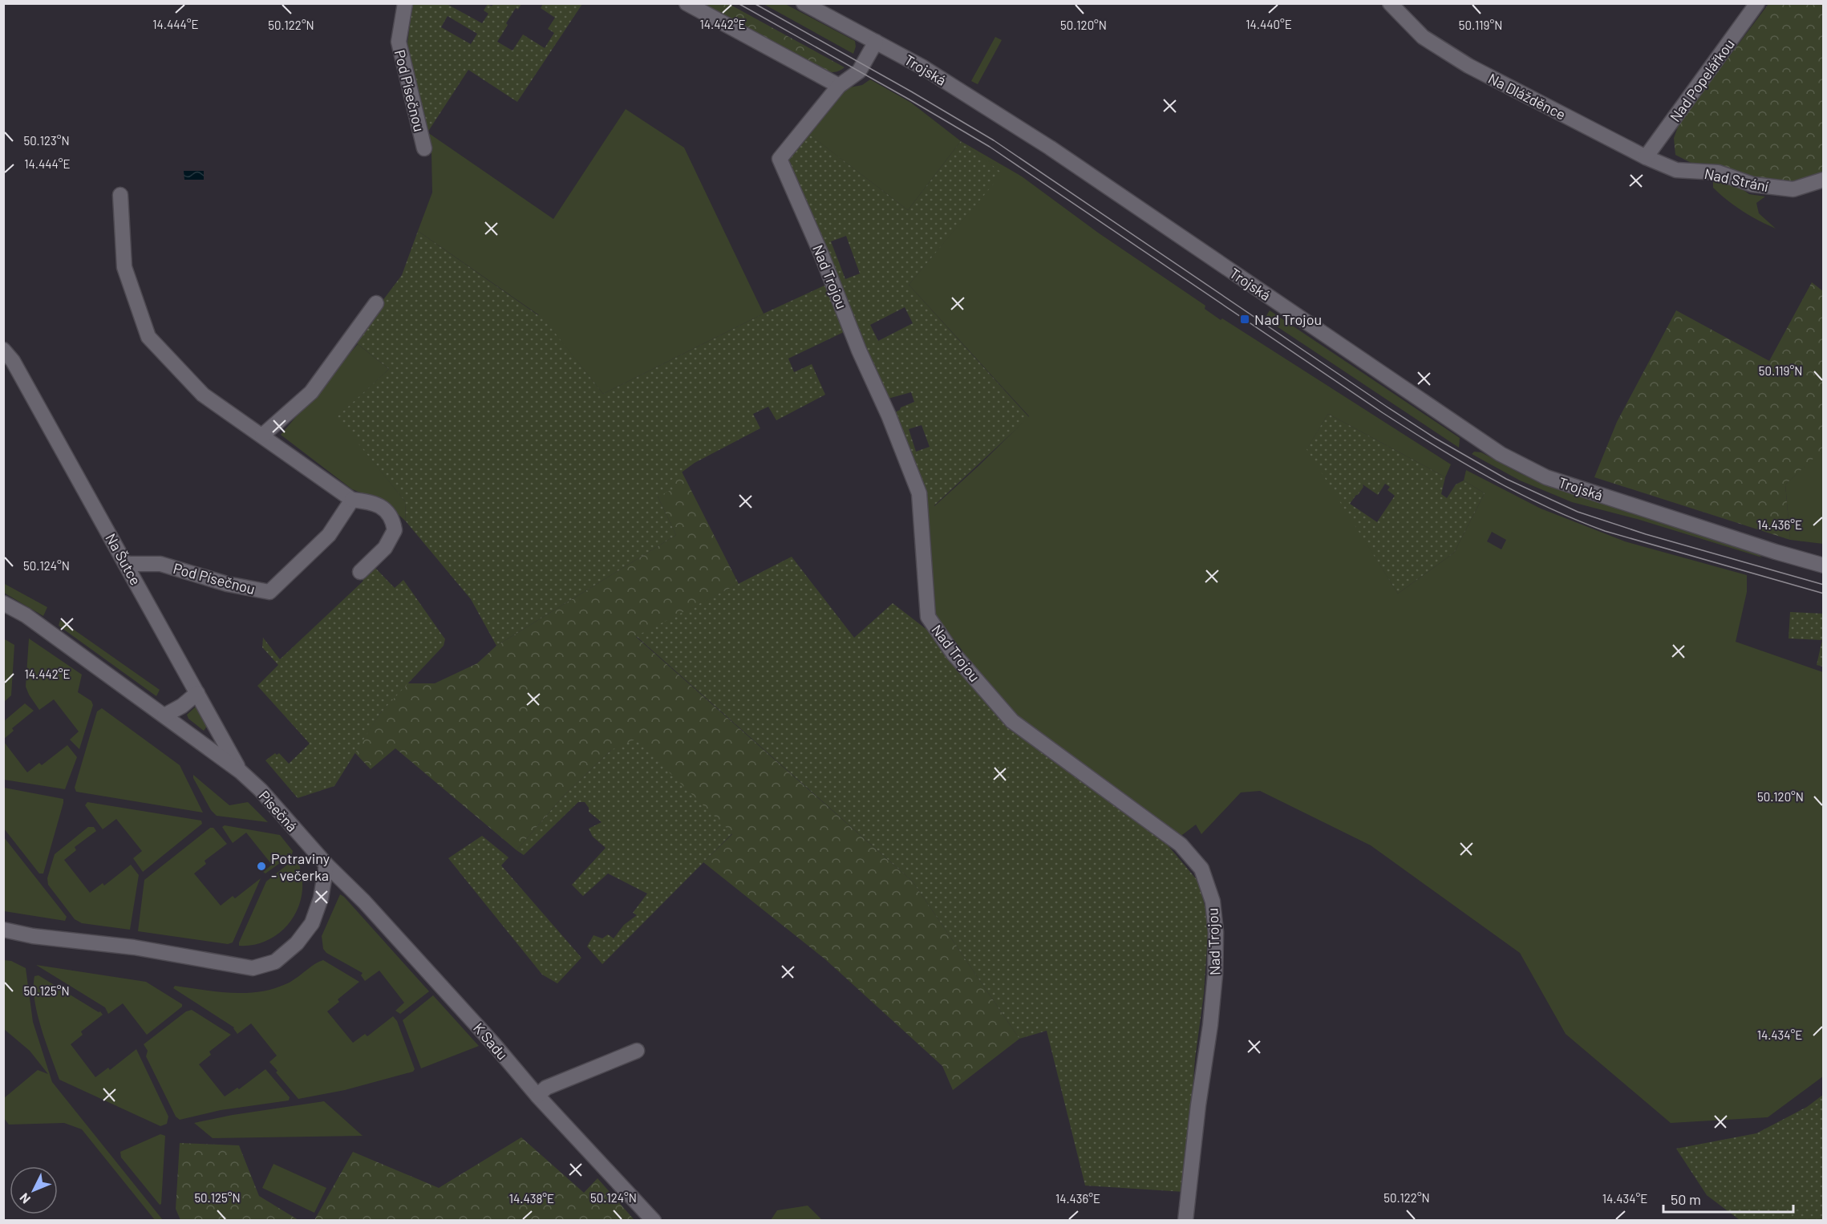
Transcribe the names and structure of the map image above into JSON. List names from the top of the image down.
{
  "streets": {
    "street": [
      "Trojská",
      "Nad Popelářkou",
      "Pod Písečnou",
      "Na Dlážděnce",
      "Nad Strání",
      "Nad Trojou",
      "Na Šutce",
      "Písečná",
      "K Sadu"
    ]
  },
  "crossings": [
    ["Trojská", "Nad Trojou"],
    ["Nad Popelářkou", "Na Dlážděnce"],
    ["Pod Písečnou", "Na Šutce"],
    ["Na Dlážděnce", "Nad Strání"],
    ["Na Šutce", "Písečná"],
    ["Písečná", "K Sadu"]
  ],
  "places": {
    "transit": ["Nad Trojou"],
    "other": ["Potraviny - večerka"]
  },
  "scale_bar": "50 m",
  "north": "bottom left",
  "coordinates": [
    "14.444°E",
    "14.442°E",
    "14.440°E",
    "50.122°N",
    "50.120°N",
    "50.119°N",
    "50.123°N",
    "14.436°E",
    "50.124°N",
    "50.125°N",
    "14.434°E",
    "14.438°E"
  ]
}
